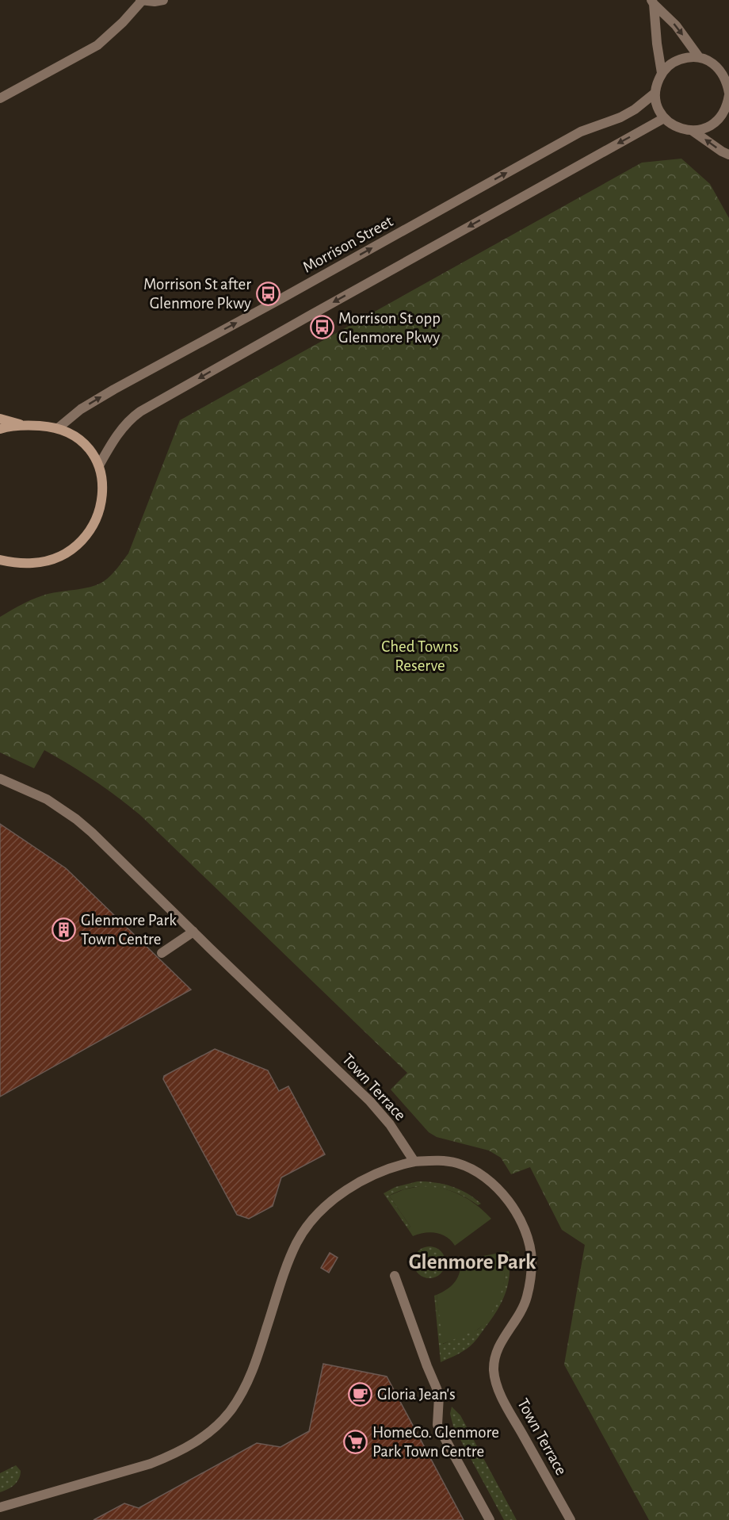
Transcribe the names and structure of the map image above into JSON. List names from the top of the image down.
{
  "streets": {
    "street": ["Morrison Street", "Town Terrace"]
  },
  "districts": ["Glenmore Park"],
  "parks": ["Ched Towns Reserve"],
  "places": {
    "bus stop": ["Morrison St after Glenmore Pkwy", "Morrison St opp Glenmore Pkwy"],
    "building": ["Glenmore Park Town Centre"],
    "cafe": ["Gloria Jean's"],
    "supermarket": ["HomeCo. Glenmore Park Town Centre"]
  }
}
